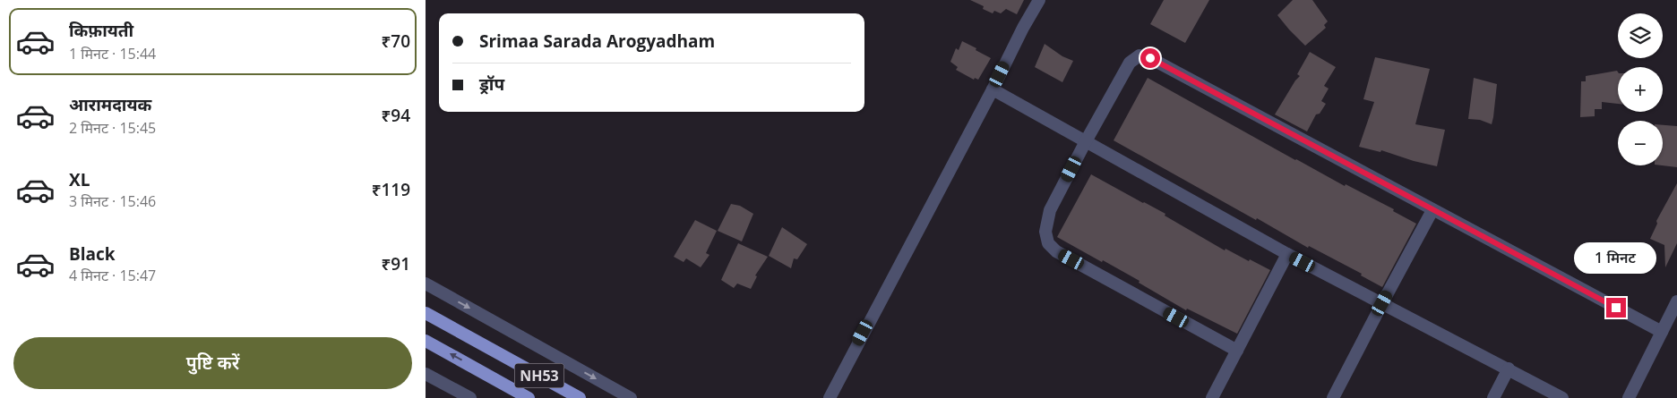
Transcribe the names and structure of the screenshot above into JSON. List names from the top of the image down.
{
  "streets": {
    "highway": ["NH53"]
  },
  "page": {
    "list": [
      {
        "name": "किफ़ायती",
        "note": "1 मिनट · 15:44",
        "value": "₹70"
      },
      {
        "name": "आरामदायक",
        "note": "2 मिनट · 15:45",
        "value": "₹94"
      },
      {
        "name": "XL",
        "note": "3 मिनट · 15:46",
        "value": "₹119"
      },
      {
        "name": "Black",
        "note": "4 मिनट · 15:47",
        "value": "₹91"
      }
    ],
    "map_buttons": ["+", "−"],
    "banner": ["Srimaa Sarada Arogyadham", "ड्रॉप"],
    "bubble": "1 मिनट",
    "buttons": "पुष्टि करें"
  }
}
